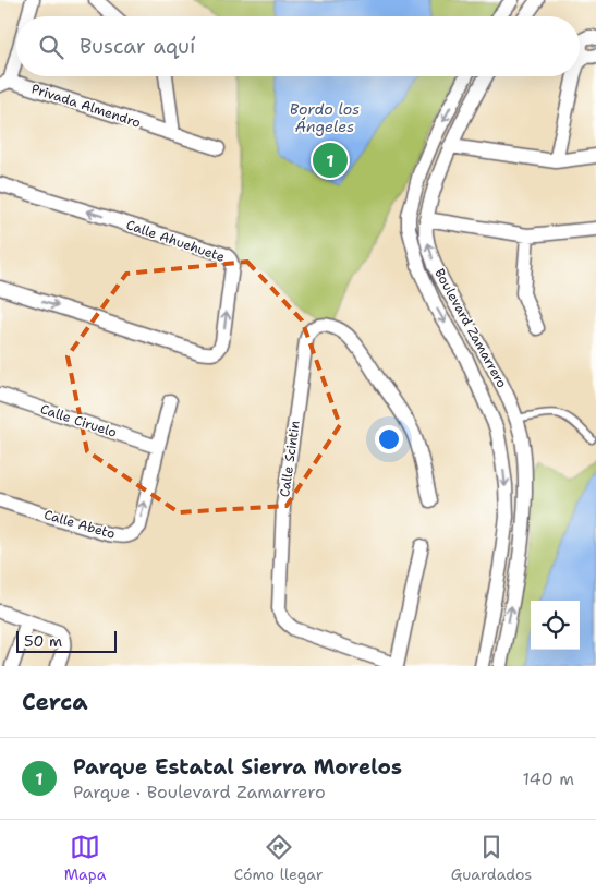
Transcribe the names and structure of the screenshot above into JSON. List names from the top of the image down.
{
  "streets": {
    "street": [
      "Privada Almendro",
      "Calle Ahuehuete",
      "Boulevard Zamarrero",
      "Calle Ciruelo",
      "Calle Scintin",
      "Calle Abeto"
    ]
  },
  "crossings": [
    ["Calle Ciruelo", "Calle Abeto"]
  ],
  "water": ["Bordo los Ángeles"],
  "scale_bar": "50 m",
  "page": {
    "search": "Buscar aquí",
    "pins": "1",
    "scale": "50 m",
    "heading": "Cerca",
    "list": [
      {
        "mark": "1",
        "name": "Parque Estatal Sierra Morelos",
        "note": "Parque · Boulevard Zamarrero",
        "value": "140 m"
      }
    ],
    "nav": ["Mapa", "Cómo llegar", "Guardados"]
  }
}
